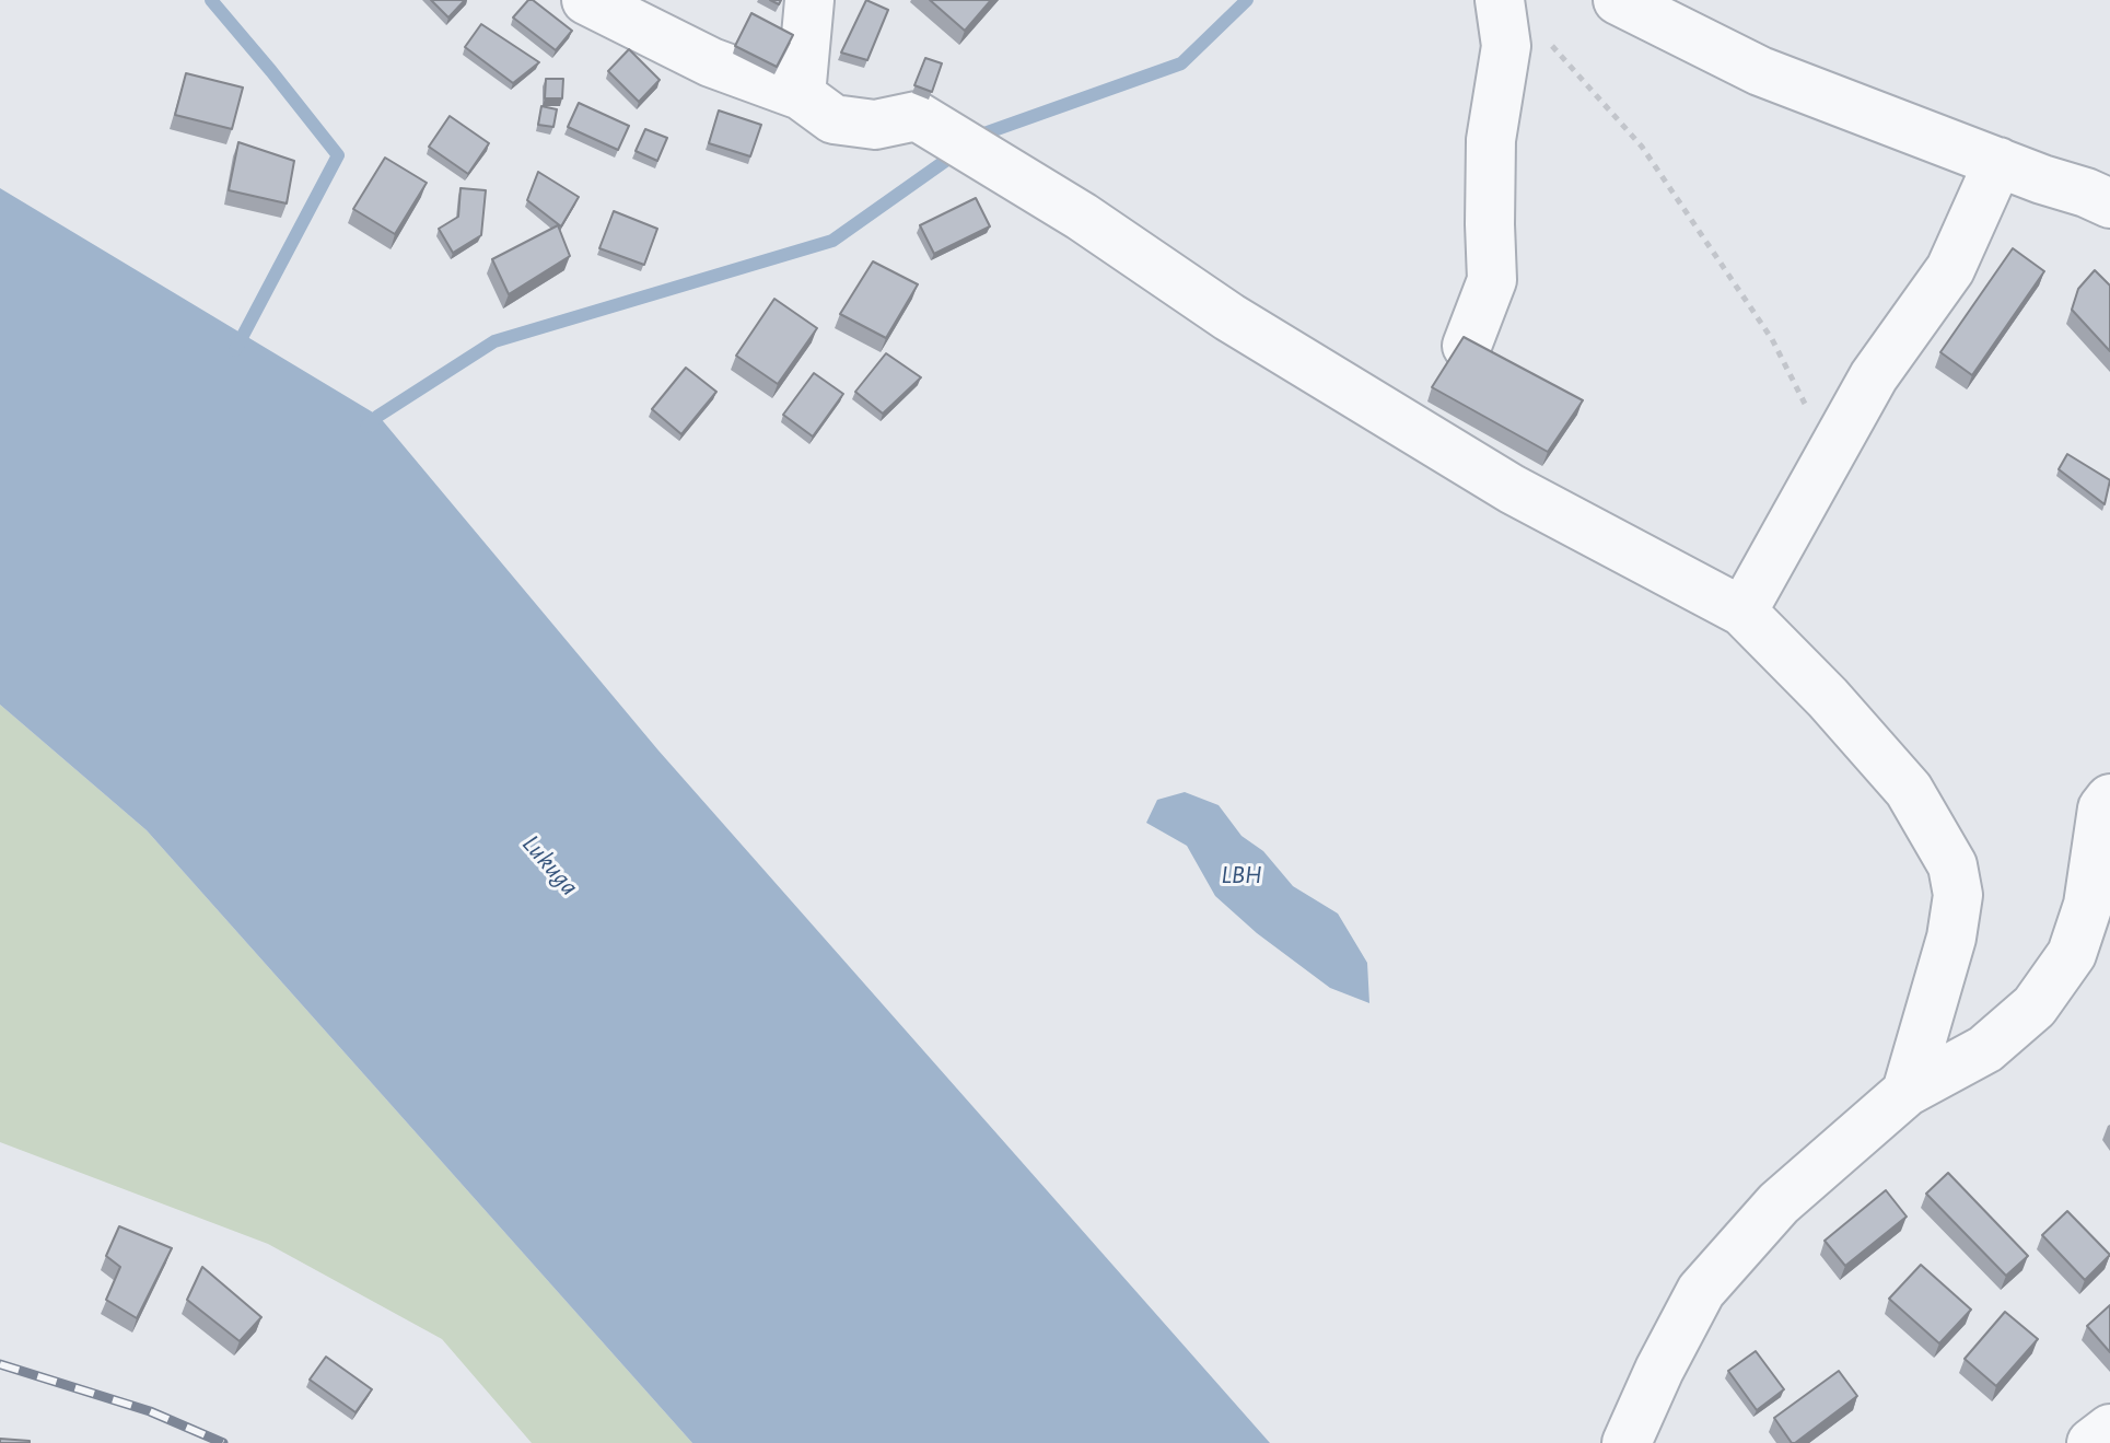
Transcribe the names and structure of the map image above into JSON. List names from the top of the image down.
{
  "water": ["Lukuga", "LBH"]
}
